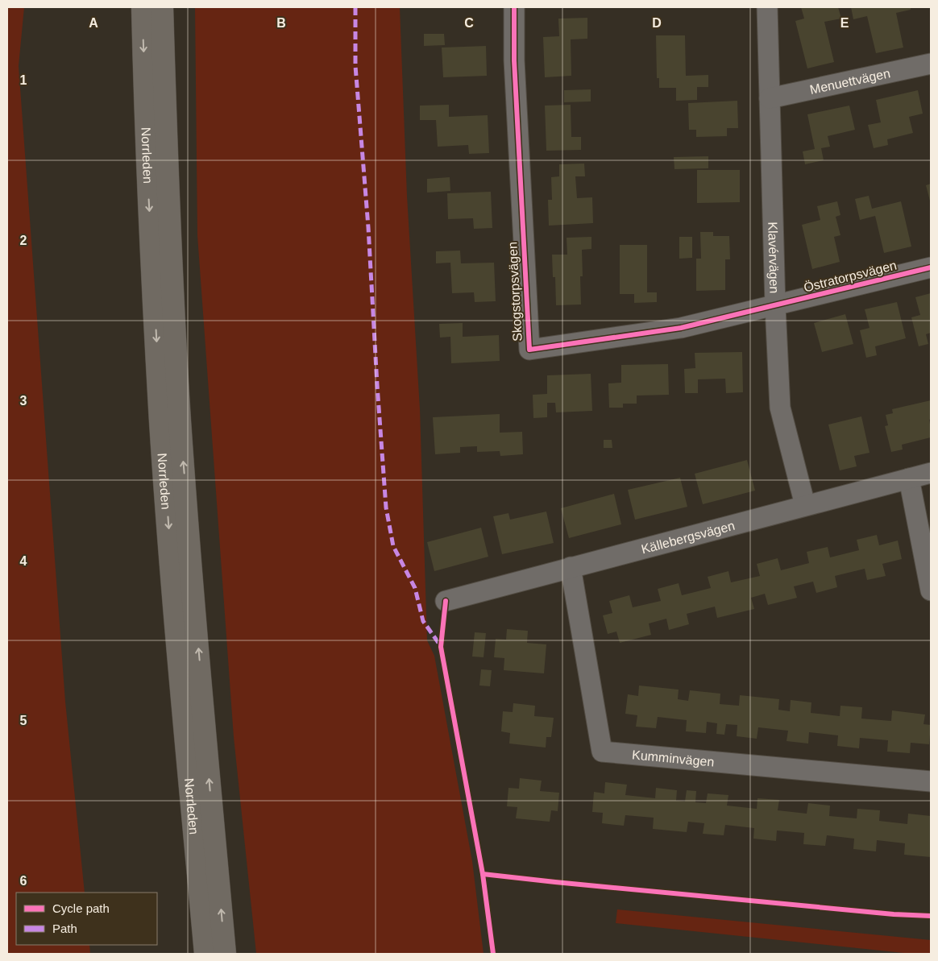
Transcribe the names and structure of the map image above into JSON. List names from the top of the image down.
{
  "streets": {
    "highway": ["Norrleden"],
    "street": [
      "Menuettvägen",
      "Klavérvägen",
      "Östratorpsvägen",
      "Skogstorpsvägen",
      "Källebergsvägen",
      "Kumminvägen"
    ]
  },
  "crossings": [
    ["Menuettvägen", "Klavérvägen"],
    ["Klavérvägen", "Östratorpsvägen"],
    ["Klavérvägen", "Skogstorpsvägen"],
    ["Klavérvägen", "Källebergsvägen"],
    ["Östratorpsvägen", "Skogstorpsvägen"],
    ["Källebergsvägen", "Kumminvägen"]
  ],
  "legend": ["Cycle path", "Path"],
  "grid": {
    "columns": [
      "A",
      "B",
      "C",
      "D",
      "E"
    ],
    "rows": [
      "1",
      "2",
      "3",
      "4",
      "5",
      "6"
    ]
  }
}
